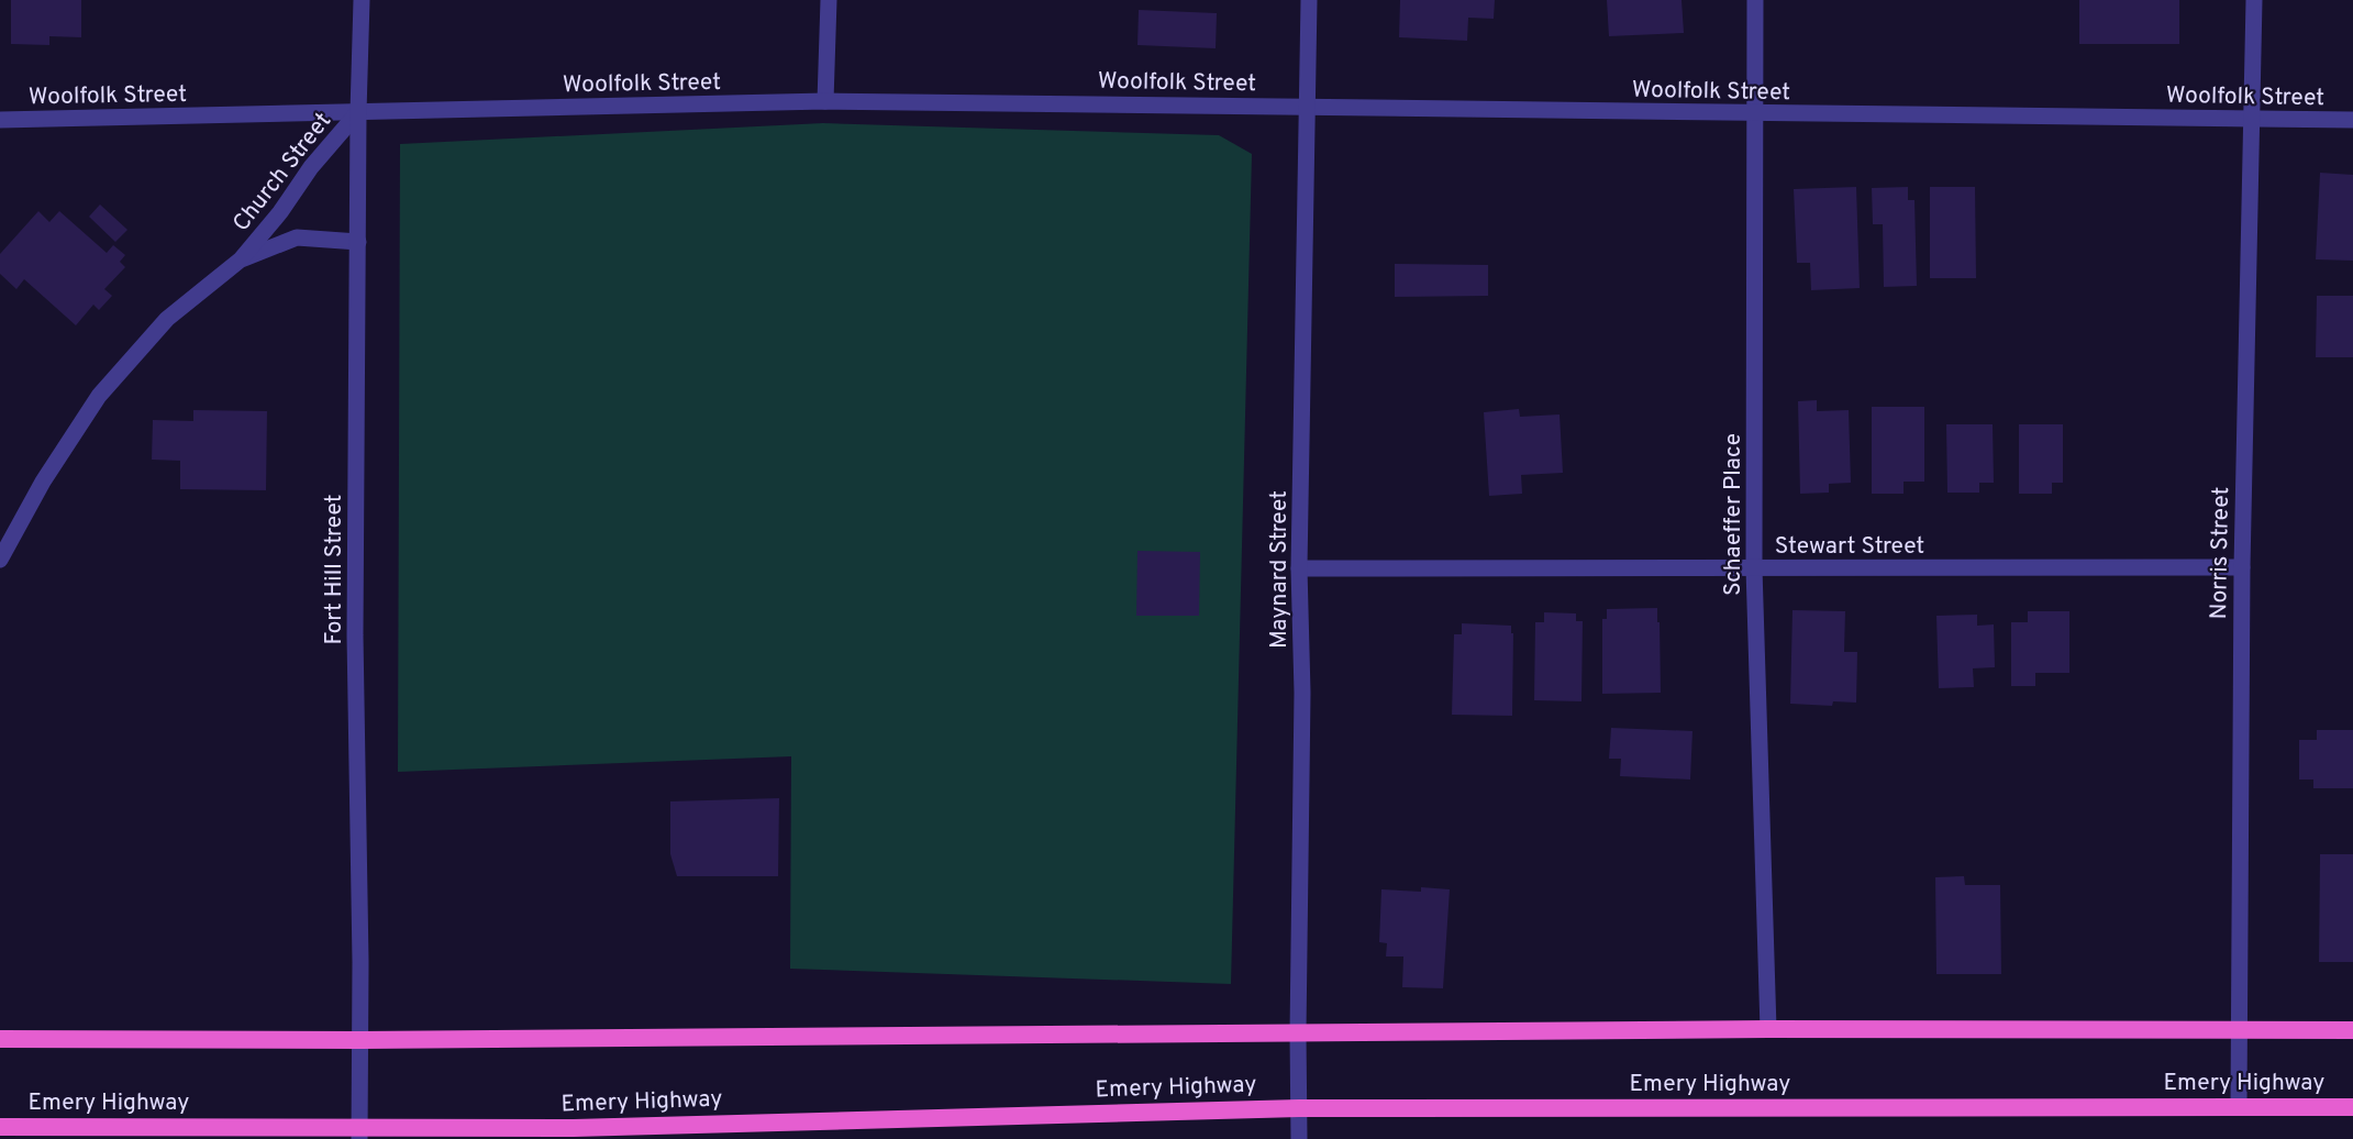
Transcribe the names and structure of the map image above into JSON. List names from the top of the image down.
{
  "streets": {
    "highway": ["Emery Highway"],
    "street": [
      "Woolfolk Street",
      "Church Street",
      "Schaeffer Place",
      "Stewart Street",
      "Norris Street",
      "Fort Hill Street",
      "Maynard Street"
    ]
  },
  "crossings": [
    ["Woolfolk Street", "Church Street"],
    ["Woolfolk Street", "Schaeffer Place"],
    ["Woolfolk Street", "Norris Street"],
    ["Woolfolk Street", "Fort Hill Street"],
    ["Woolfolk Street", "Maynard Street"],
    ["Church Street", "Fort Hill Street"],
    ["Schaeffer Place", "Stewart Street"],
    ["Stewart Street", "Norris Street"],
    ["Stewart Street", "Maynard Street"],
    ["Norris Street", "Emery Highway"],
    ["Fort Hill Street", "Emery Highway"],
    ["Maynard Street", "Emery Highway"]
  ]
}
